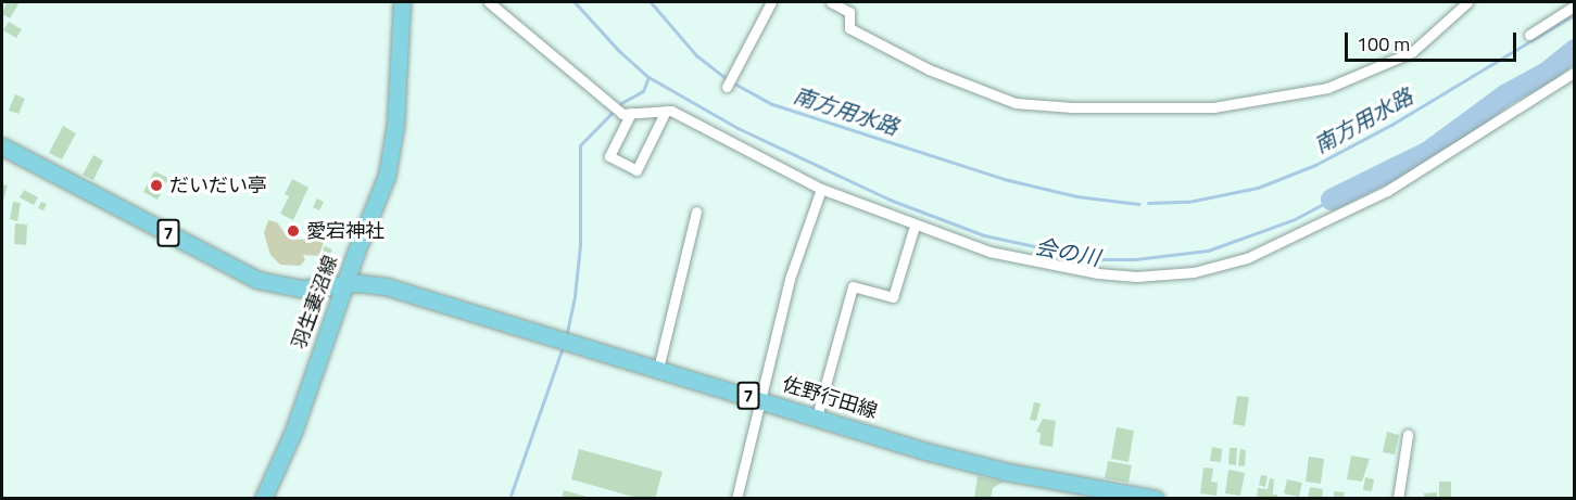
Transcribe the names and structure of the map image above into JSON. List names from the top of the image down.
{
  "streets": {
    "main road": ["7", "羽生妻沼線", "佐野行田線"]
  },
  "crossings": [
    ["7", "羽生妻沼線"],
    ["7", "佐野行田線"],
    ["羽生妻沼線", "佐野行田線"]
  ],
  "water": ["南方用水路", "会の川"],
  "places": ["だいだい亭", "愛宕神社"],
  "scale_bar": "100 m"
}
